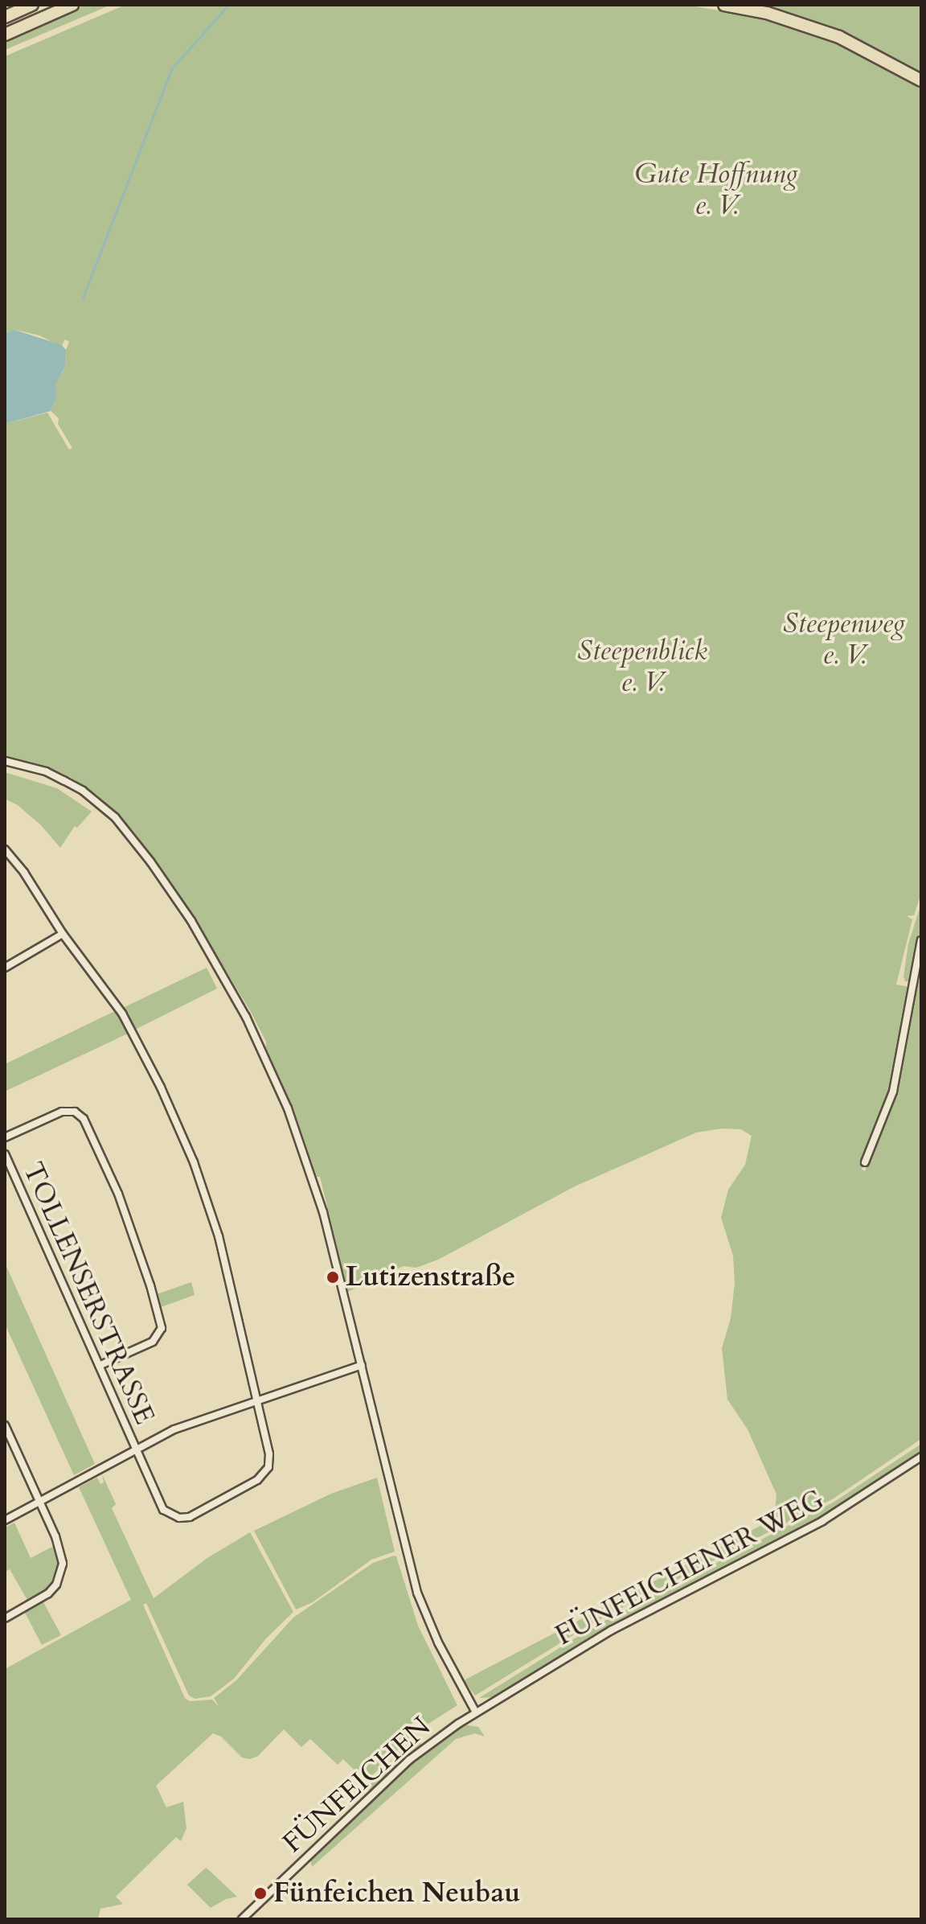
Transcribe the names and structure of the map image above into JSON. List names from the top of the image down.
{
  "streets": {
    "street": ["TOLLENSERSTRASSE", "FÜNFEICHENER WEG", "FÜNFEICHEN"]
  },
  "crossings": [
    ["FÜNFEICHENER WEG", "FÜNFEICHEN"]
  ],
  "parks": ["Gute Hoffnung e. V.", "Steepenweg e. V.", "Steepenblick e. V."],
  "places": ["Lutizenstraße", "Fünfeichen Neubau"]
}
